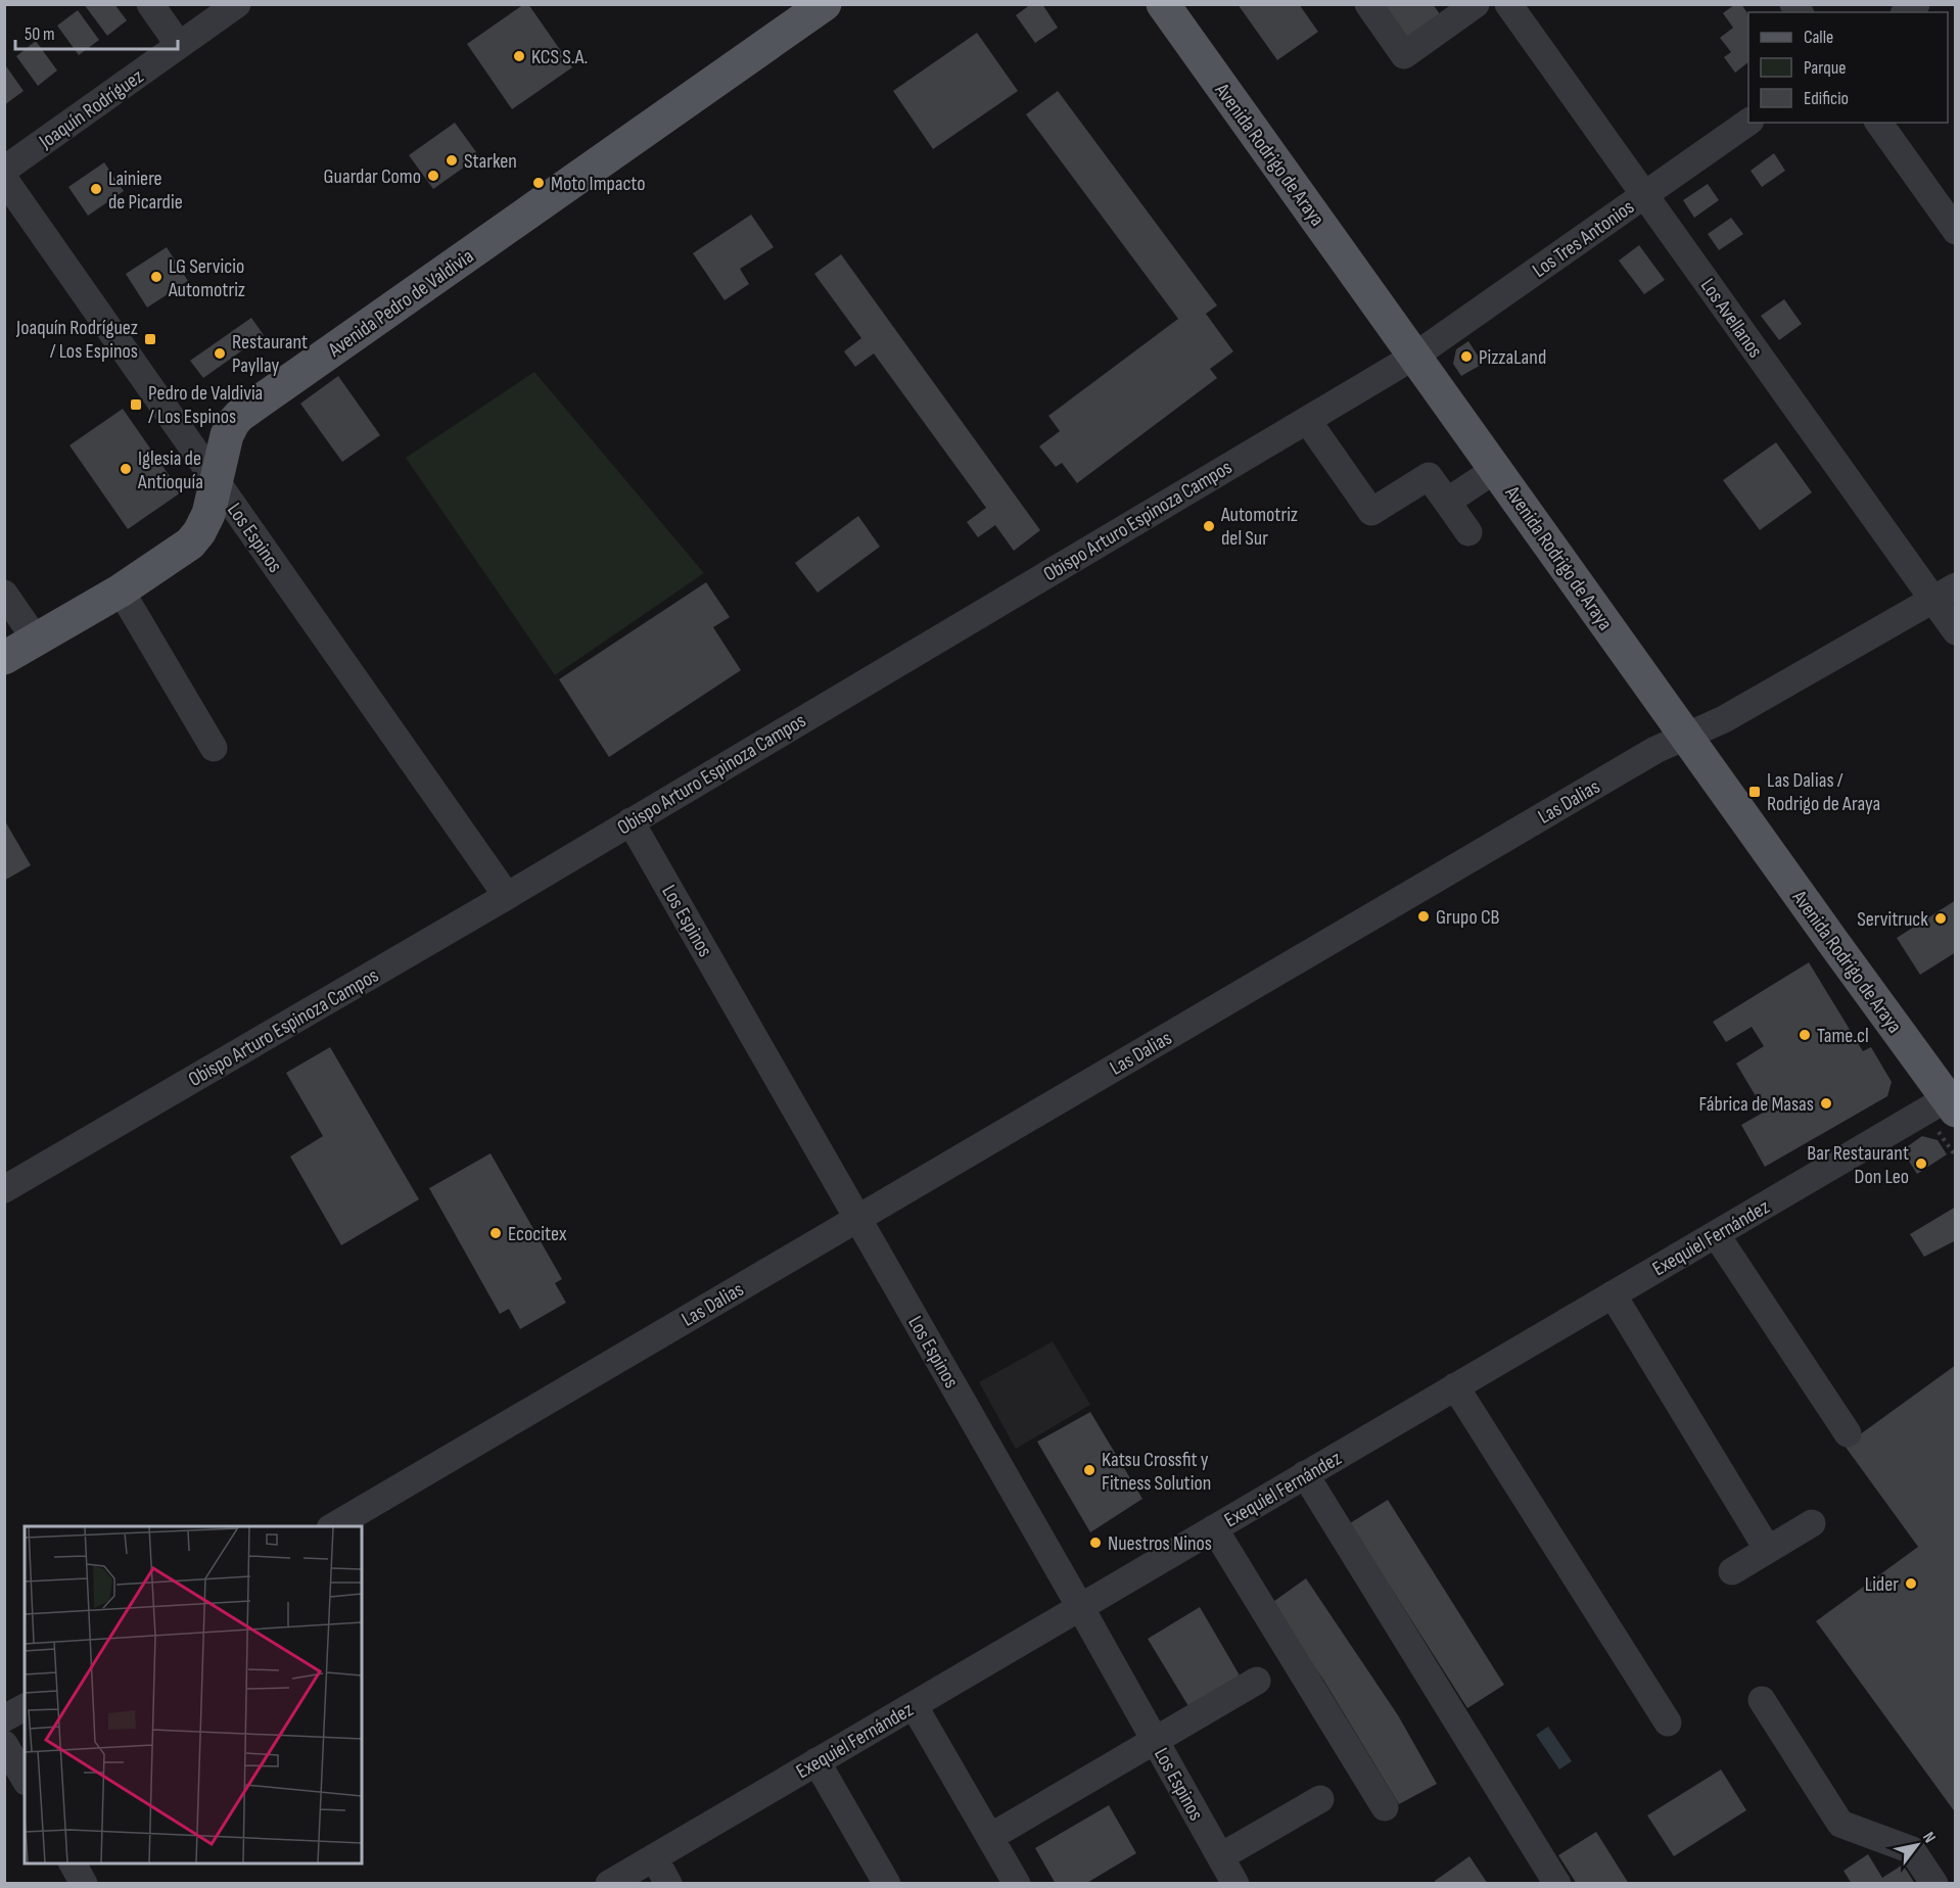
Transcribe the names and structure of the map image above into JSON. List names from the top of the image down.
{
  "streets": {
    "main road": ["Avenida Rodrigo de Araya", "Avenida Pedro de Valdivia"],
    "street": [
      "Joaquín Rodríguez",
      "Los Tres Antonios",
      "Los Avellanos",
      "Obispo Arturo Espinoza Campos",
      "Los Espinos",
      "Las Dalias",
      "Exequiel Fernández"
    ]
  },
  "crossings": [
    ["Avenida Rodrigo de Araya", "Los Tres Antonios"],
    ["Avenida Rodrigo de Araya", "Obispo Arturo Espinoza Campos"],
    ["Avenida Rodrigo de Araya", "Las Dalias"],
    ["Avenida Rodrigo de Araya", "Exequiel Fernández"],
    ["Los Tres Antonios", "Los Avellanos"],
    ["Los Tres Antonios", "Obispo Arturo Espinoza Campos"],
    ["Avenida Pedro de Valdivia", "Los Espinos"],
    ["Los Avellanos", "Las Dalias"],
    ["Obispo Arturo Espinoza Campos", "Los Espinos"],
    ["Los Espinos", "Las Dalias"],
    ["Los Espinos", "Exequiel Fernández"]
  ],
  "places": {
    "other": [
      "KCS S.A.",
      "Starken",
      "Guardar Como",
      "Moto Impacto",
      "Lainiere de Picardie",
      "LG Servicio Automotriz",
      "Restaurant Payllay",
      "PizzaLand",
      "Iglesia de Antioquía",
      "Automotriz del Sur",
      "Grupo CB",
      "Servitruck",
      "Tame.cl",
      "Fábrica de Masas",
      "Bar Restaurant Don Leo",
      "Ecocitex",
      "Katsu Crossfit y Fitness Solution",
      "Nuestros Ninos",
      "Lider"
    ],
    "transit": ["Joaquín Rodríguez / Los Espinos", "Pedro de Valdivia / Los Espinos", "Las Dalias / Rodrigo de Araya"]
  },
  "legend": ["Calle", "Parque", "Edificio"],
  "scale_bar": "50 m",
  "north": "top right"
}
